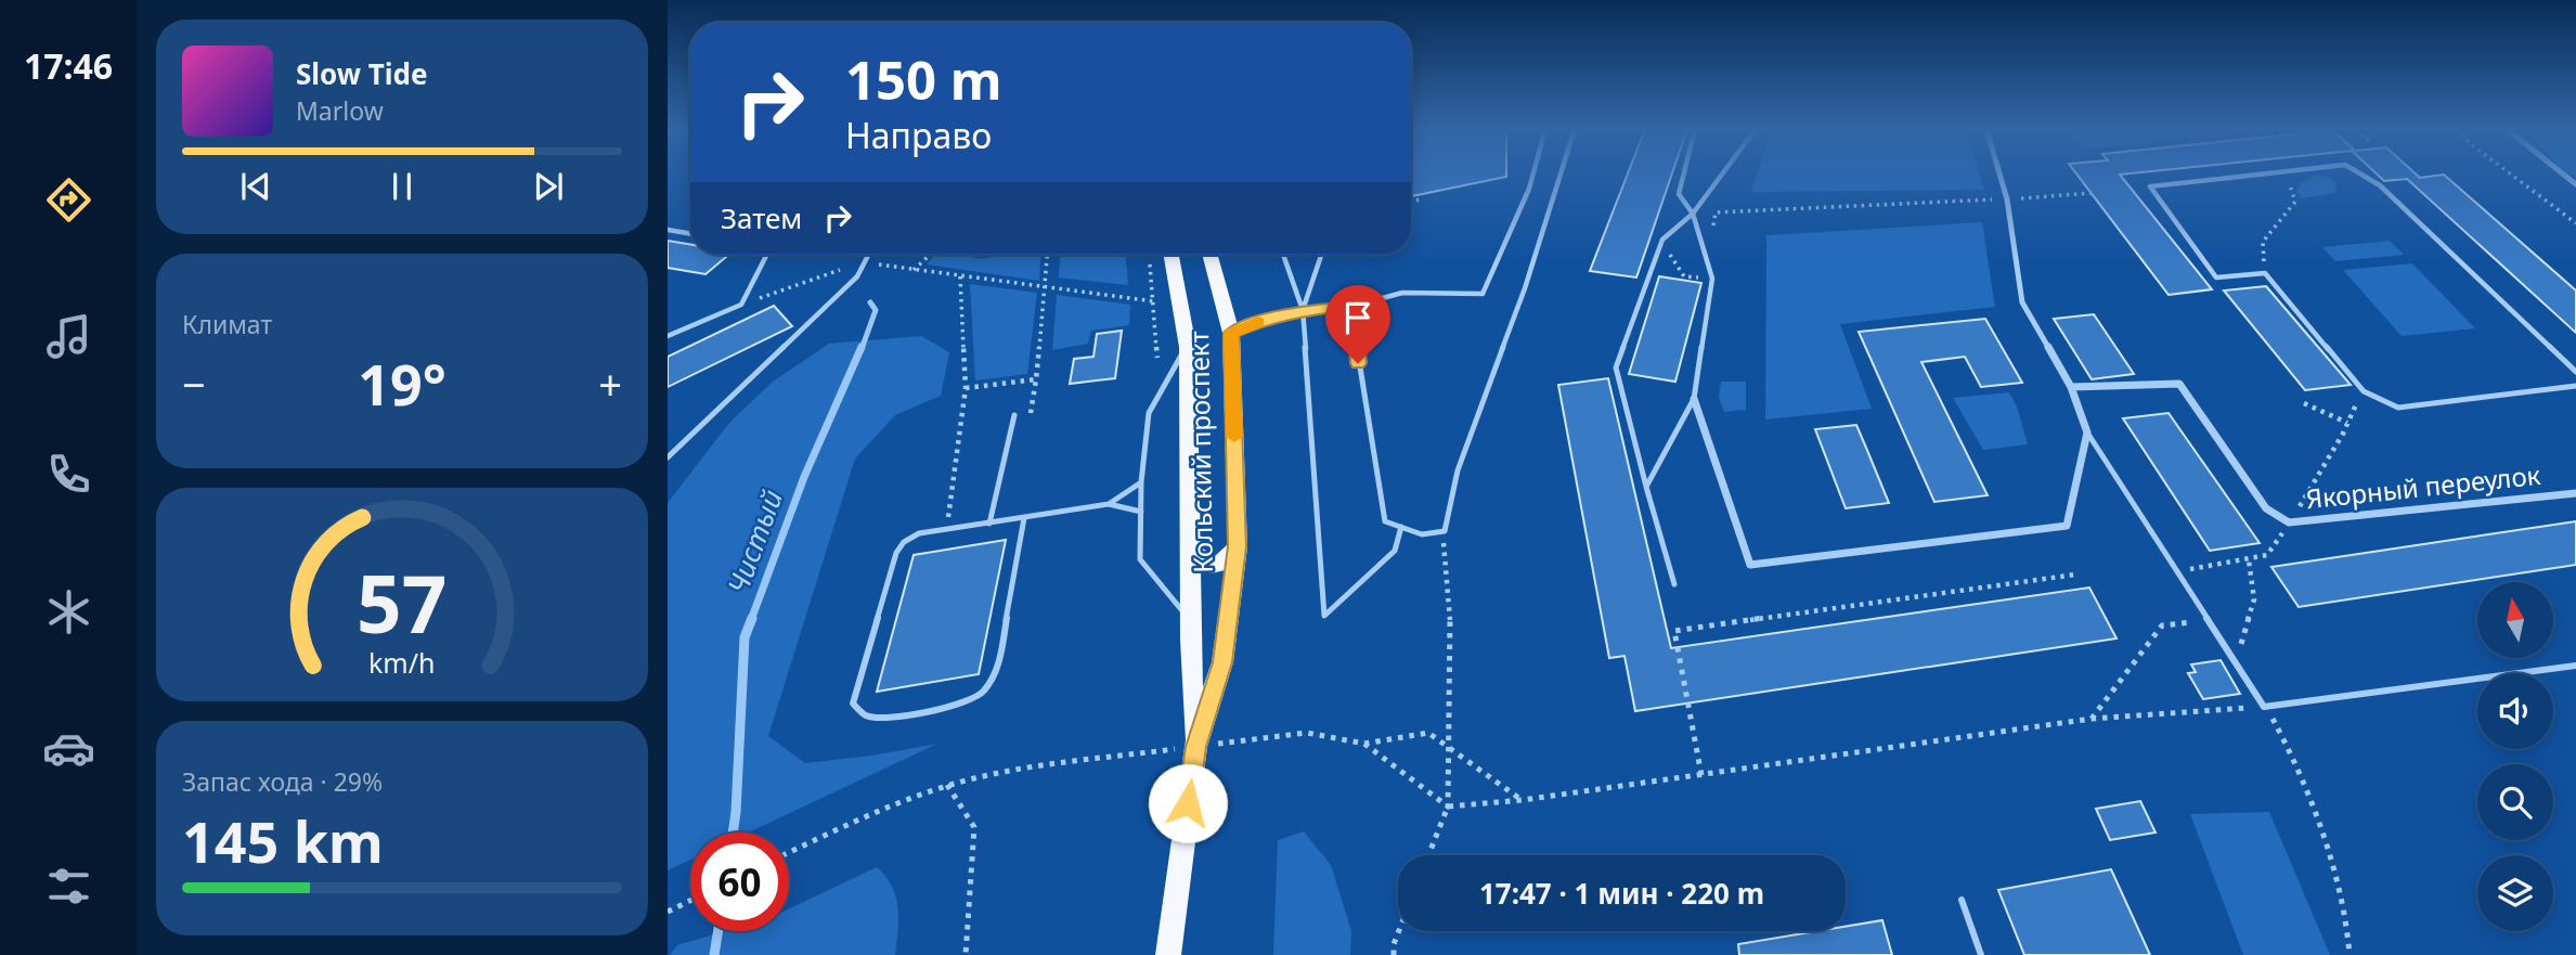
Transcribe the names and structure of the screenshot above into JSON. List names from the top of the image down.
{
  "streets": {
    "main road": ["Кольский проспект"],
    "street": ["Якорный переулок"]
  },
  "water": ["Чистый"],
  "north": "top",
  "page": {
    "tabs": "17:46",
    "turn": ["150 m", "Направо"],
    "song": ["Slow Tide", "Marlow"],
    "then": "Затем",
    "tile": [
      "Климат",
      ["Запас хода · 29%", "145 km"]
    ],
    "heat": ["−", "19°", "+"],
    "limit": "60",
    "trip": "17:47 · 1 мин · 220 m",
    "gauge": ["57", "km/h"]
  }
}
